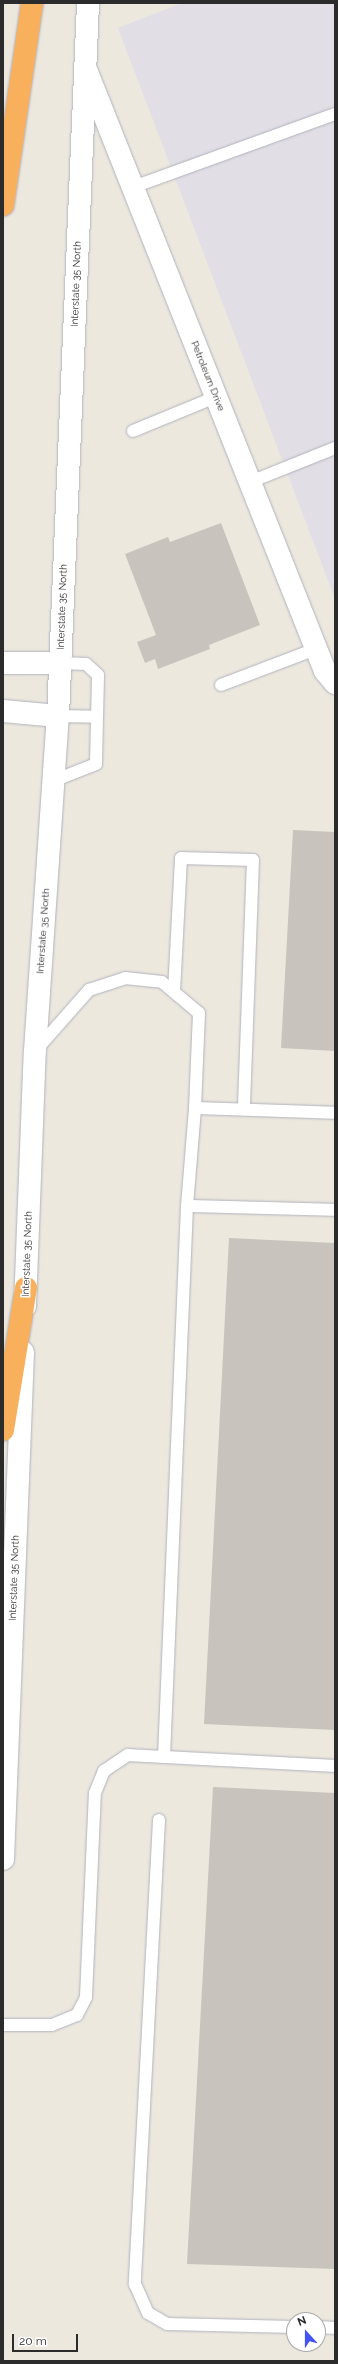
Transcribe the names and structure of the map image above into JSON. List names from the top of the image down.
{
  "streets": {
    "main road": ["Interstate 35 North", "Petroleum Drive"]
  },
  "crossings": [
    ["Interstate 35 North", "Petroleum Drive"]
  ],
  "scale_bar": "20 m",
  "north": "top"
}
